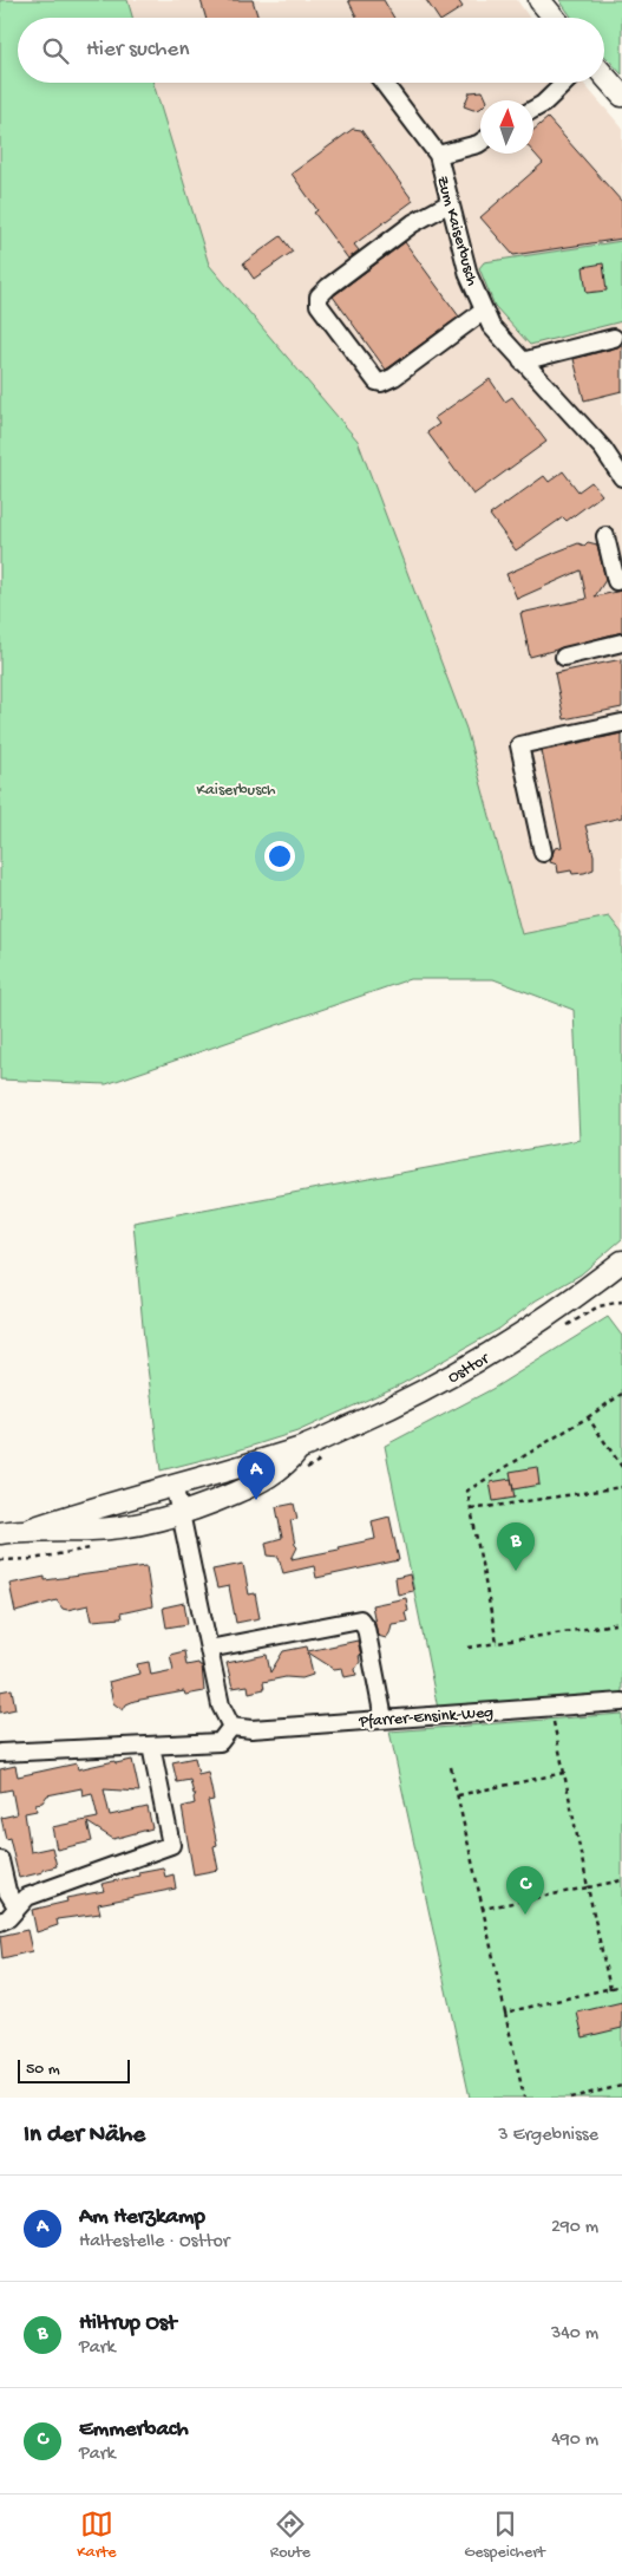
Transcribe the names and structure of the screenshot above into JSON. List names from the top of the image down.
{
  "streets": {
    "main road": ["Osttor"],
    "street": ["Zum Kaiserbusch", "Pfarrer-Ensink-Weg"]
  },
  "parks": ["Kaiserbusch"],
  "scale_bar": "50 m",
  "north": "top",
  "page": {
    "search": "Hier suchen",
    "pins": ["A", "B", "C"],
    "scale": "50 m",
    "heading": ["In der Nähe", "3 Ergebnisse"],
    "list": [
      {
        "mark": "A",
        "name": "Am Herzkamp",
        "note": "Haltestelle · Osttor",
        "value": "290 m"
      },
      {
        "mark": "B",
        "name": "Hiltrup Ost",
        "note": "Park",
        "value": "340 m"
      },
      {
        "mark": "C",
        "name": "Emmerbach",
        "note": "Park",
        "value": "490 m"
      }
    ],
    "nav": ["Karte", "Route", "Gespeichert"]
  }
}
